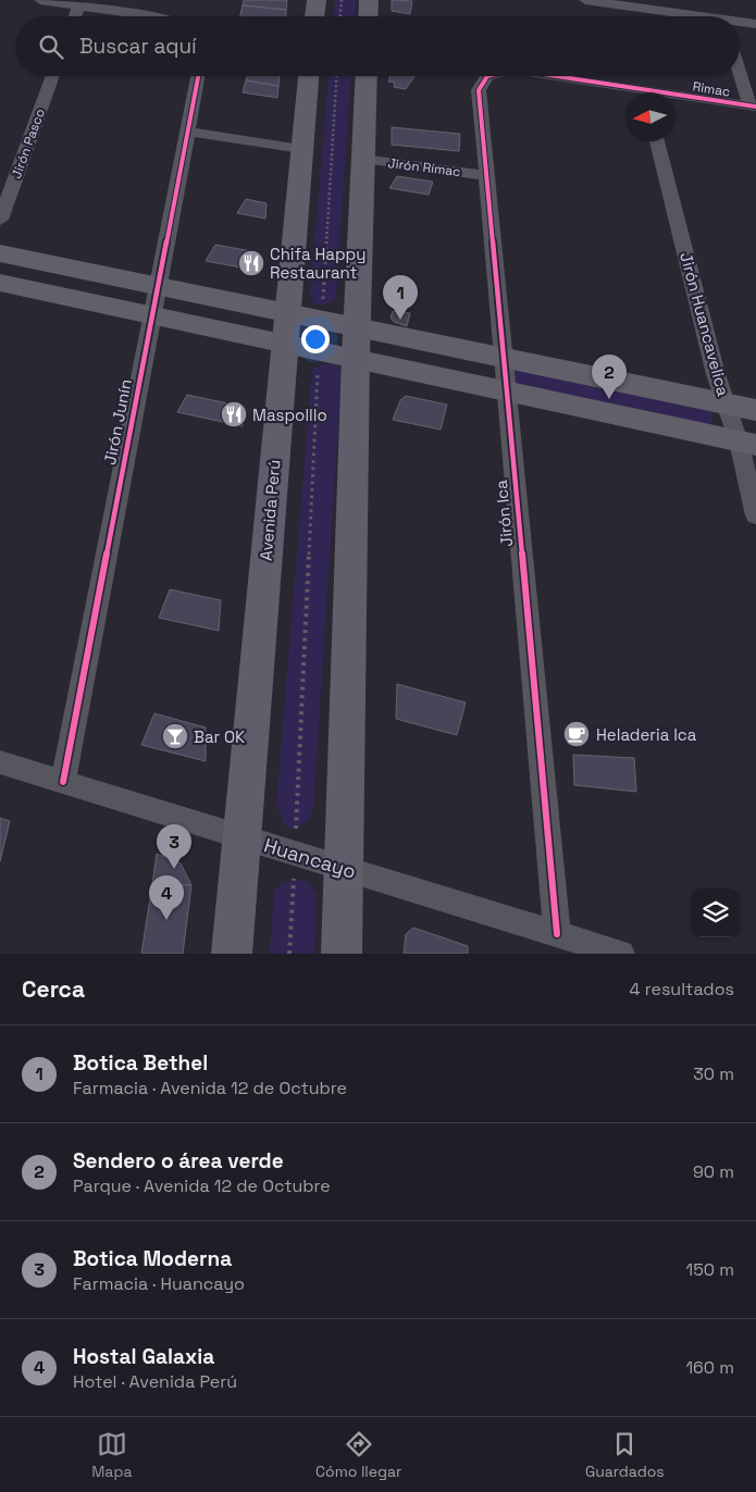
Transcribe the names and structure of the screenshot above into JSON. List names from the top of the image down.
{
  "streets": {
    "main road": ["Avenida Perú"],
    "street": [
      "Rimac",
      "Jirón Pasco",
      "Jirón Rímac",
      "Jirón Huancavelica",
      "Jirón Junín",
      "Jirón Ica",
      "Huancayo"
    ]
  },
  "crossings": [
    ["Rimac", "Jirón Ica"],
    ["Jirón Rímac", "Jirón Ica"],
    ["Jirón Junín", "Huancayo"],
    ["Avenida Perú", "Huancayo"],
    ["Jirón Ica", "Huancayo"]
  ],
  "places": {
    "restaurant": ["Chifa Happy Restaurant", "Maspolllo"],
    "cafe": ["Heladeria Ica"],
    "bar": ["Bar OK"]
  },
  "north": "left",
  "page": {
    "search": "Buscar aquí",
    "pins": [
      "1",
      "2",
      "3",
      "4"
    ],
    "heading": ["Cerca", "4 resultados"],
    "list": [
      {
        "mark": "1",
        "name": "Botica Bethel",
        "note": "Farmacia · Avenida 12 de Octubre",
        "value": "30 m"
      },
      {
        "mark": "2",
        "name": "Sendero o área verde",
        "note": "Parque · Avenida 12 de Octubre",
        "value": "90 m"
      },
      {
        "mark": "3",
        "name": "Botica Moderna",
        "note": "Farmacia · Huancayo",
        "value": "150 m"
      },
      {
        "mark": "4",
        "name": "Hostal Galaxia",
        "note": "Hotel · Avenida Perú",
        "value": "160 m"
      }
    ],
    "nav": ["Mapa", "Cómo llegar", "Guardados"]
  }
}
